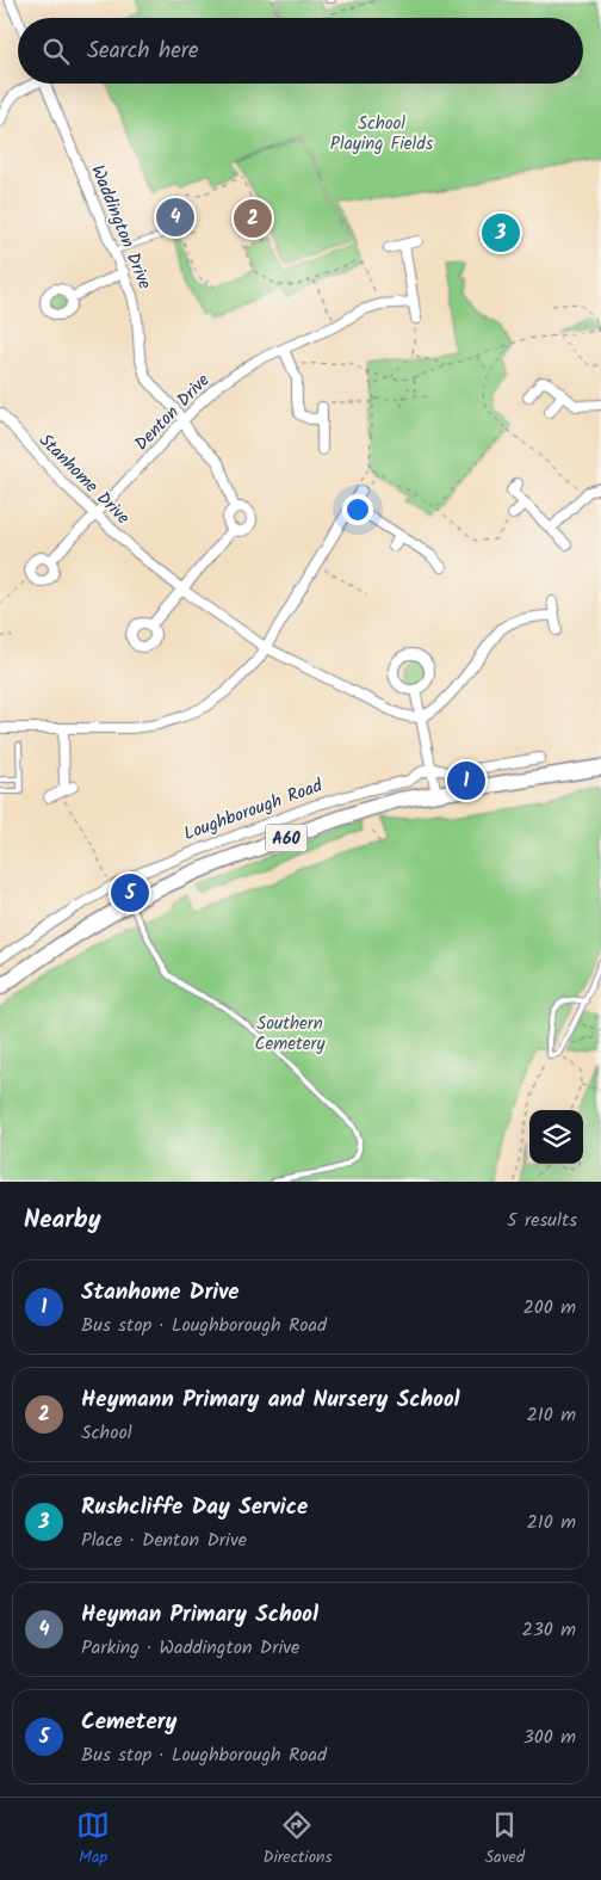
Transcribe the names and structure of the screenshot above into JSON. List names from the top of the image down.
{
  "streets": {
    "main road": ["A60"],
    "street": [
      "Waddington Drive",
      "Denton Drive",
      "Stanhome Drive",
      "Loughborough Road"
    ]
  },
  "crossings": [
    ["Waddington Drive", "Denton Drive"],
    ["Denton Drive", "Stanhome Drive"]
  ],
  "parks": ["School Playing Fields", "Southern Cemetery"],
  "page": {
    "search": "Search here",
    "pins": [
      "4",
      "2",
      "3",
      "1",
      "5"
    ],
    "heading": ["Nearby", "5 results"],
    "list": [
      {
        "mark": "1",
        "name": "Stanhome Drive",
        "note": "Bus stop · Loughborough Road",
        "value": "200 m"
      },
      {
        "mark": "2",
        "name": "Heymann Primary and Nursery School",
        "note": "School",
        "value": "210 m"
      },
      {
        "mark": "3",
        "name": "Rushcliffe Day Service",
        "note": "Place · Denton Drive",
        "value": "210 m"
      },
      {
        "mark": "4",
        "name": "Heyman Primary School",
        "note": "Parking · Waddington Drive",
        "value": "230 m"
      },
      {
        "mark": "5",
        "name": "Cemetery",
        "note": "Bus stop · Loughborough Road",
        "value": "300 m"
      }
    ],
    "nav": ["Map", "Directions", "Saved"]
  }
}
